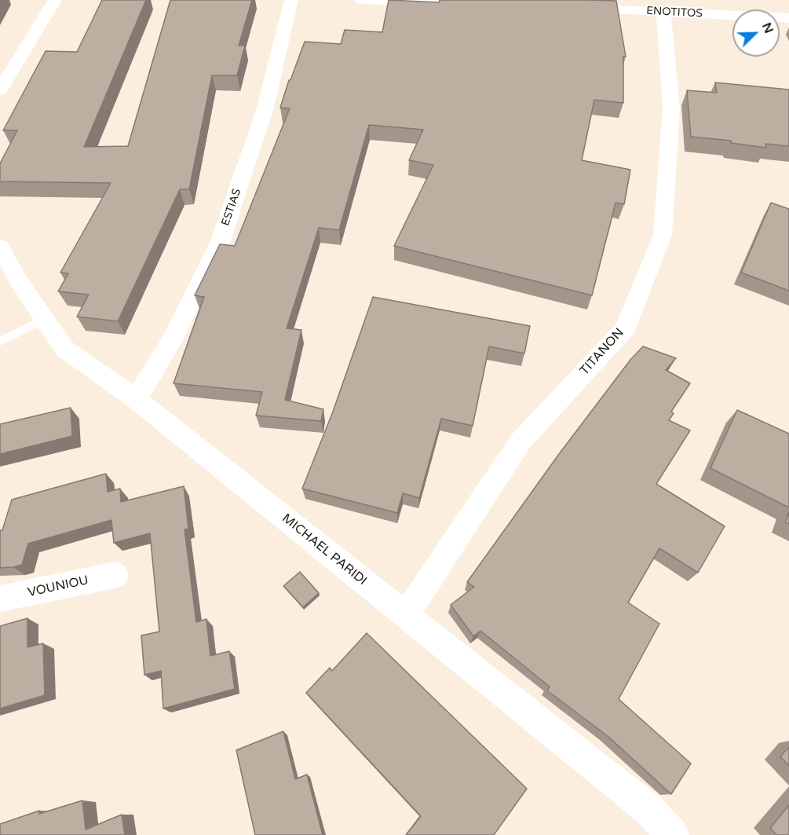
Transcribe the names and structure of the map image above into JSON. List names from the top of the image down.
{
  "streets": {
    "street": [
      "ENOTITOS",
      "ESTIAS",
      "TITANON",
      "MICHAEL PARIDI",
      "VOUNIOU"
    ]
  },
  "crossings": [
    ["ENOTITOS", "TITANON"],
    ["ESTIAS", "MICHAEL PARIDI"],
    ["TITANON", "MICHAEL PARIDI"]
  ],
  "north": "top right"
}
